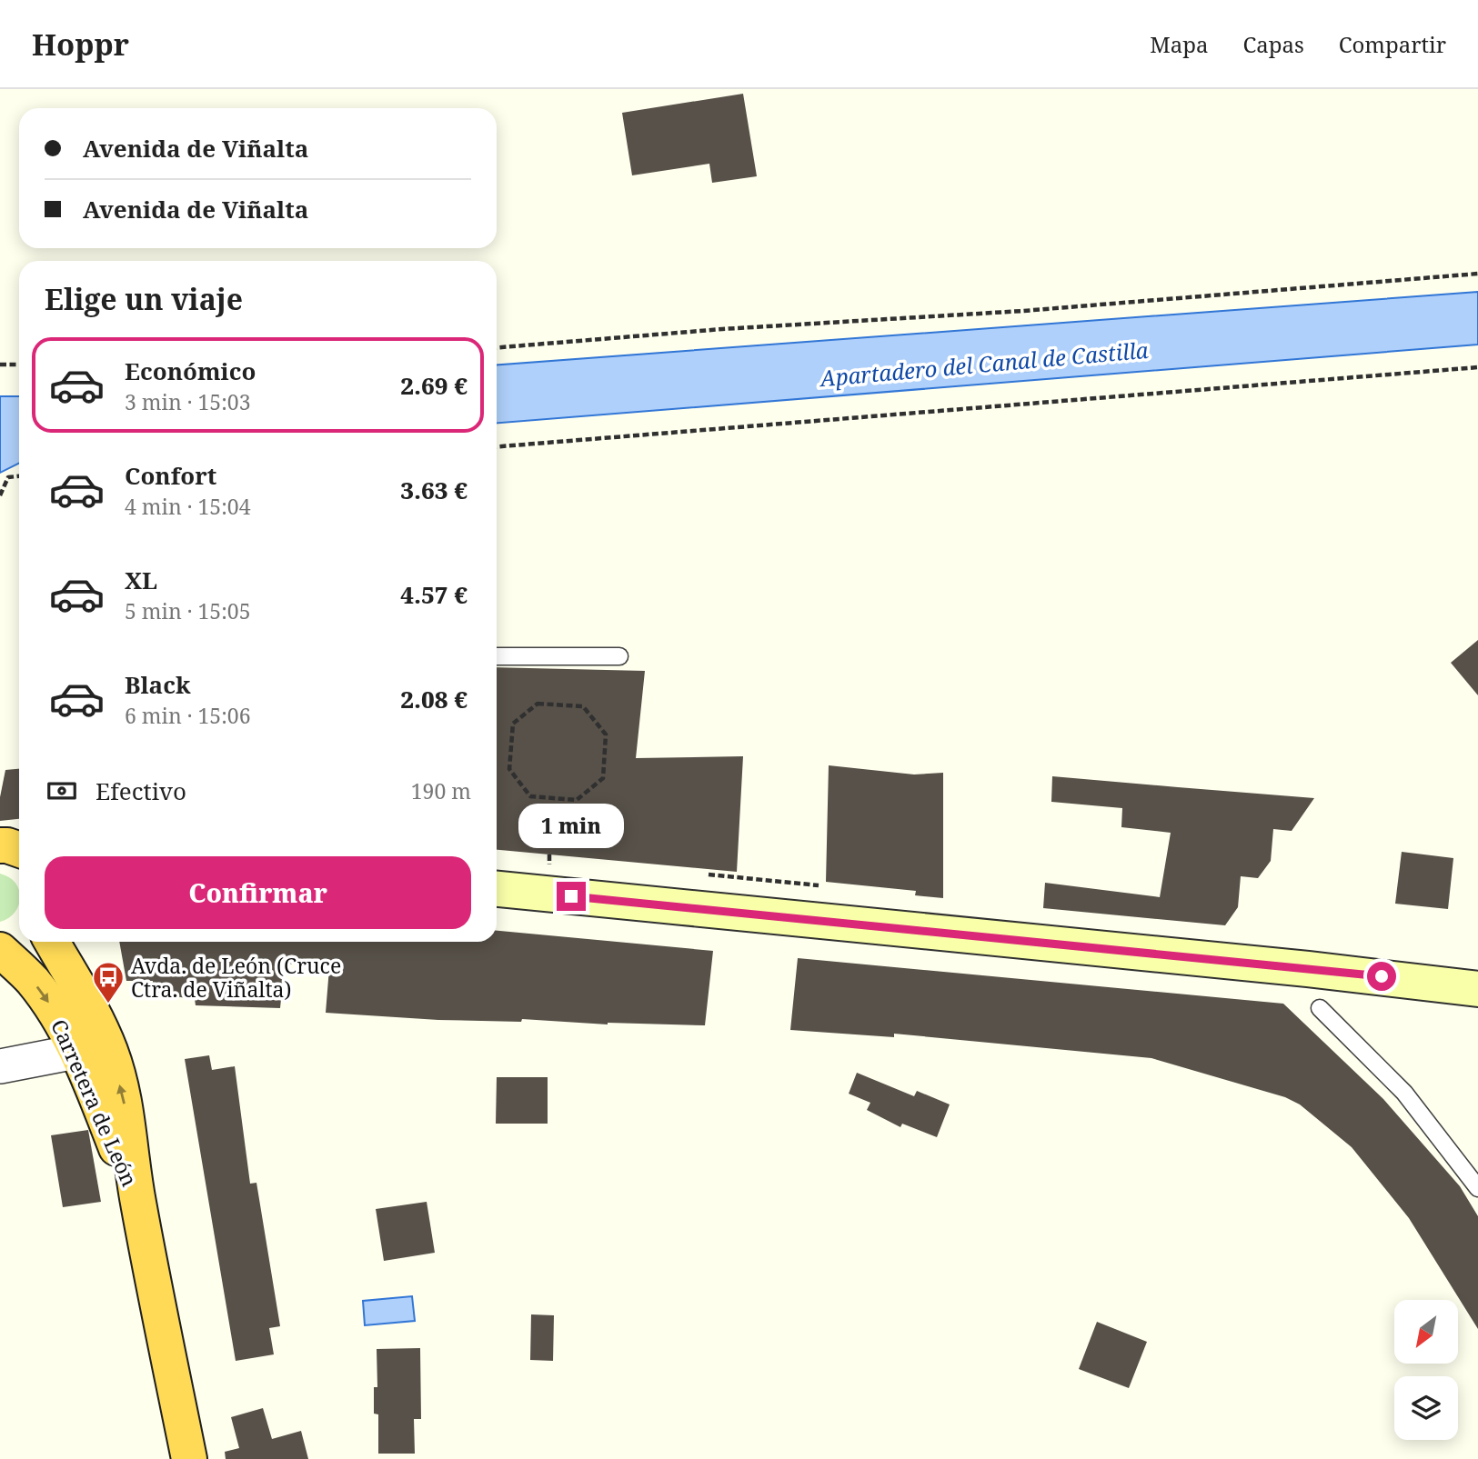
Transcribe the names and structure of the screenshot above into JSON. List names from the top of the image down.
{
  "streets": {
    "highway": ["Carretera de León"]
  },
  "water": ["Apartadero del Canal de Castilla"],
  "places": {
    "bus stop": ["Avda. de León (Cruce Ctra. de Viñalta)"]
  },
  "north": "bottom left",
  "page": {
    "header": "Hoppr",
    "nav": ["Mapa", "Capas", "Compartir"],
    "banner": ["Avenida de Viñalta", "Avenida de Viñalta"],
    "heading": "Elige un viaje",
    "list": [
      {
        "name": "Económico",
        "note": "3 min · 15:03",
        "value": "2.69 €"
      },
      {
        "name": "Confort",
        "note": "4 min · 15:04",
        "value": "3.63 €"
      },
      {
        "name": "XL",
        "note": "5 min · 15:05",
        "value": "4.57 €"
      },
      {
        "name": "Black",
        "note": "6 min · 15:06",
        "value": "2.08 €"
      }
    ],
    "pay": ["Efectivo", "190 m"],
    "bubble": "1 min",
    "buttons": "Confirmar"
  }
}
